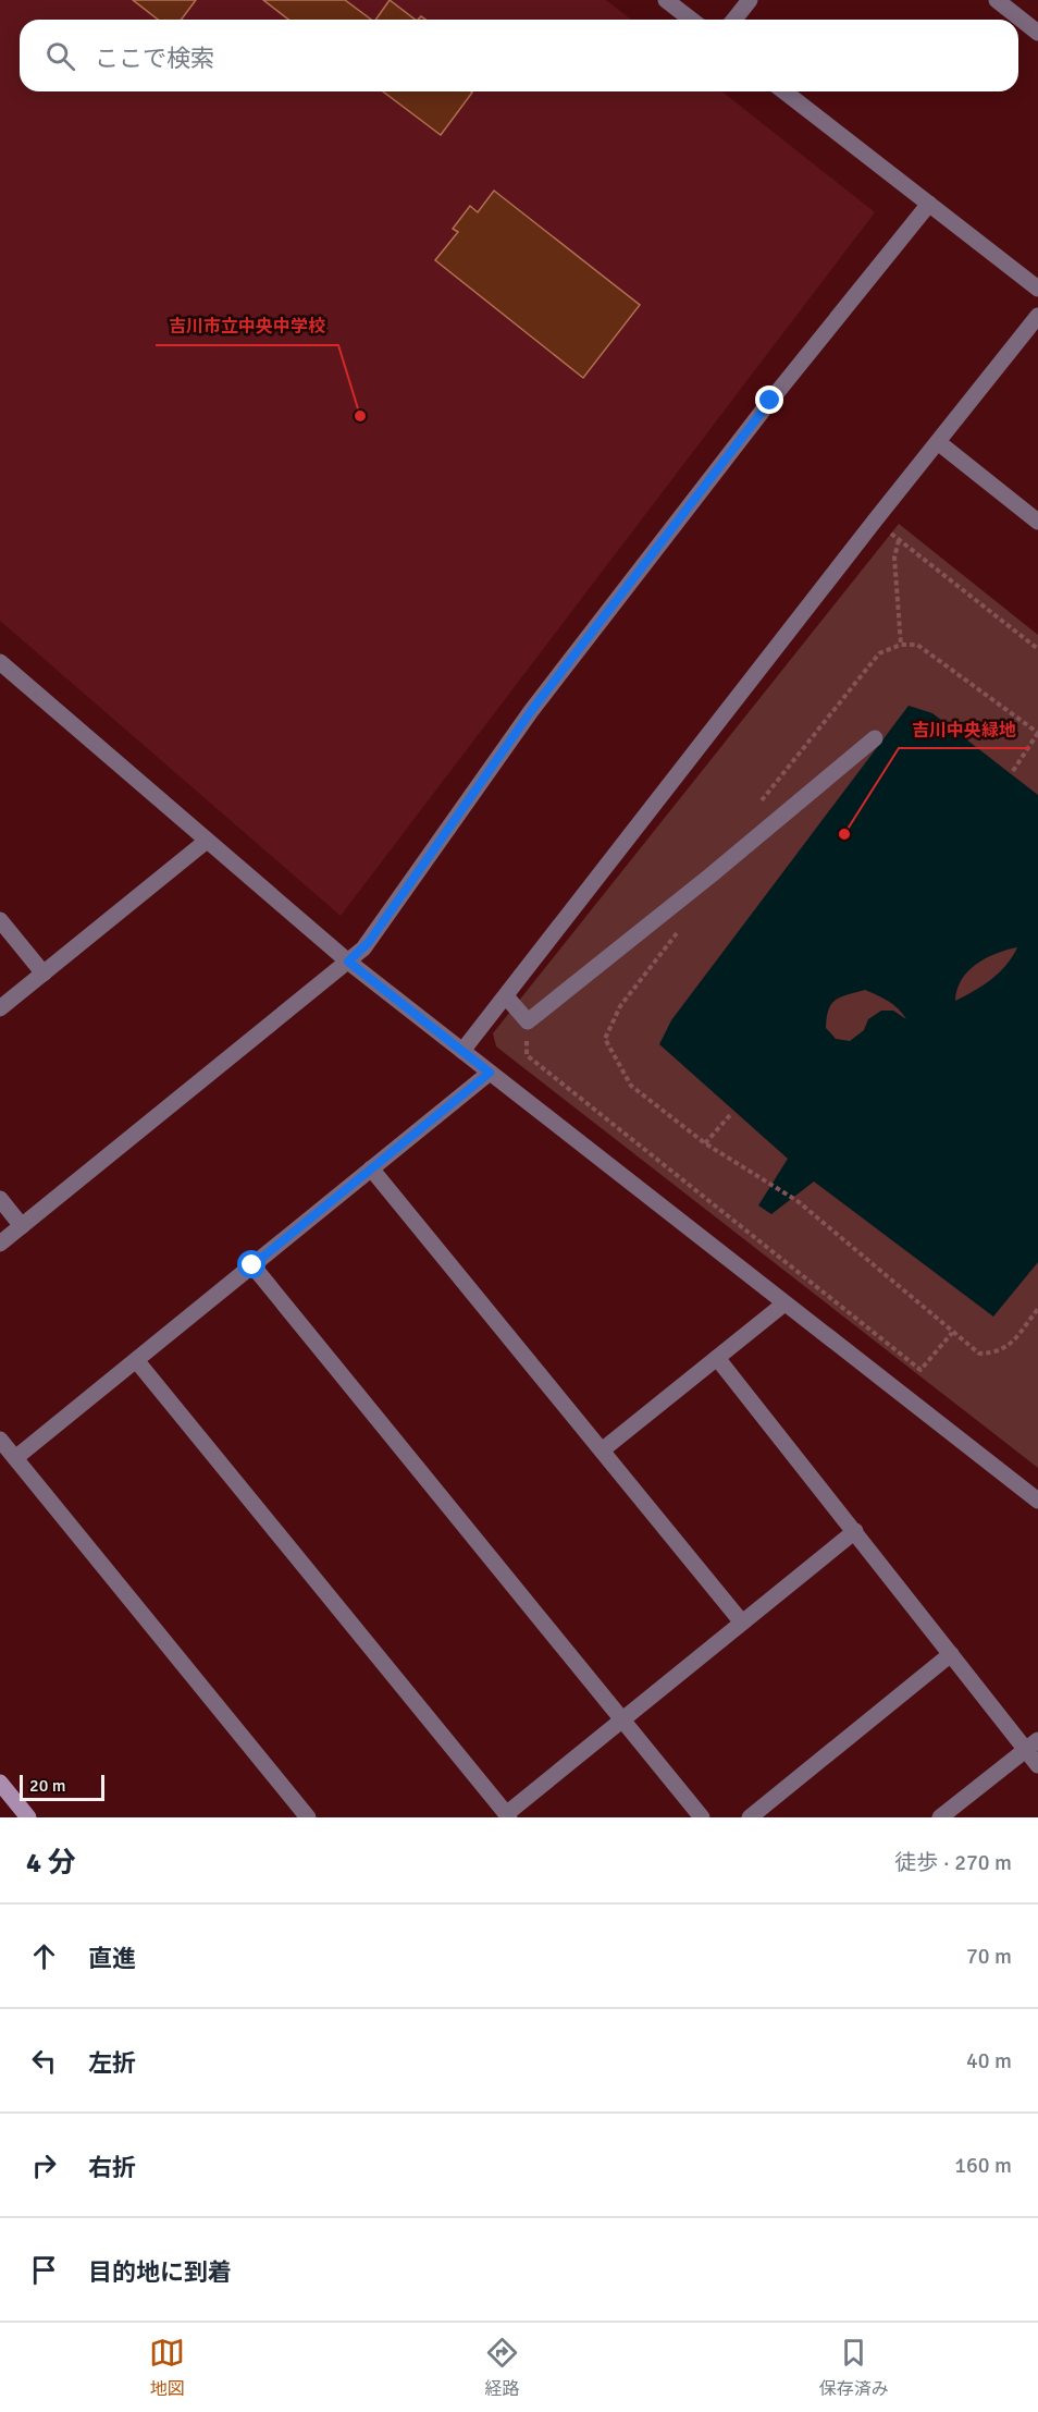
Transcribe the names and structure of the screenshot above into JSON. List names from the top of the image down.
{
  "places": ["吉川市立中央中学校", "吉川中央緑地"],
  "scale_bar": "20 m",
  "page": {
    "search": "ここで検索",
    "scale": "20 m",
    "heading": ["4 分", "徒歩 · 270 m"],
    "list": [
      ["直進", "70 m"],
      ["左折", "40 m"],
      ["右折", "160 m"],
      "目的地に到着"
    ],
    "nav": ["地図", "経路", "保存済み"]
  }
}
